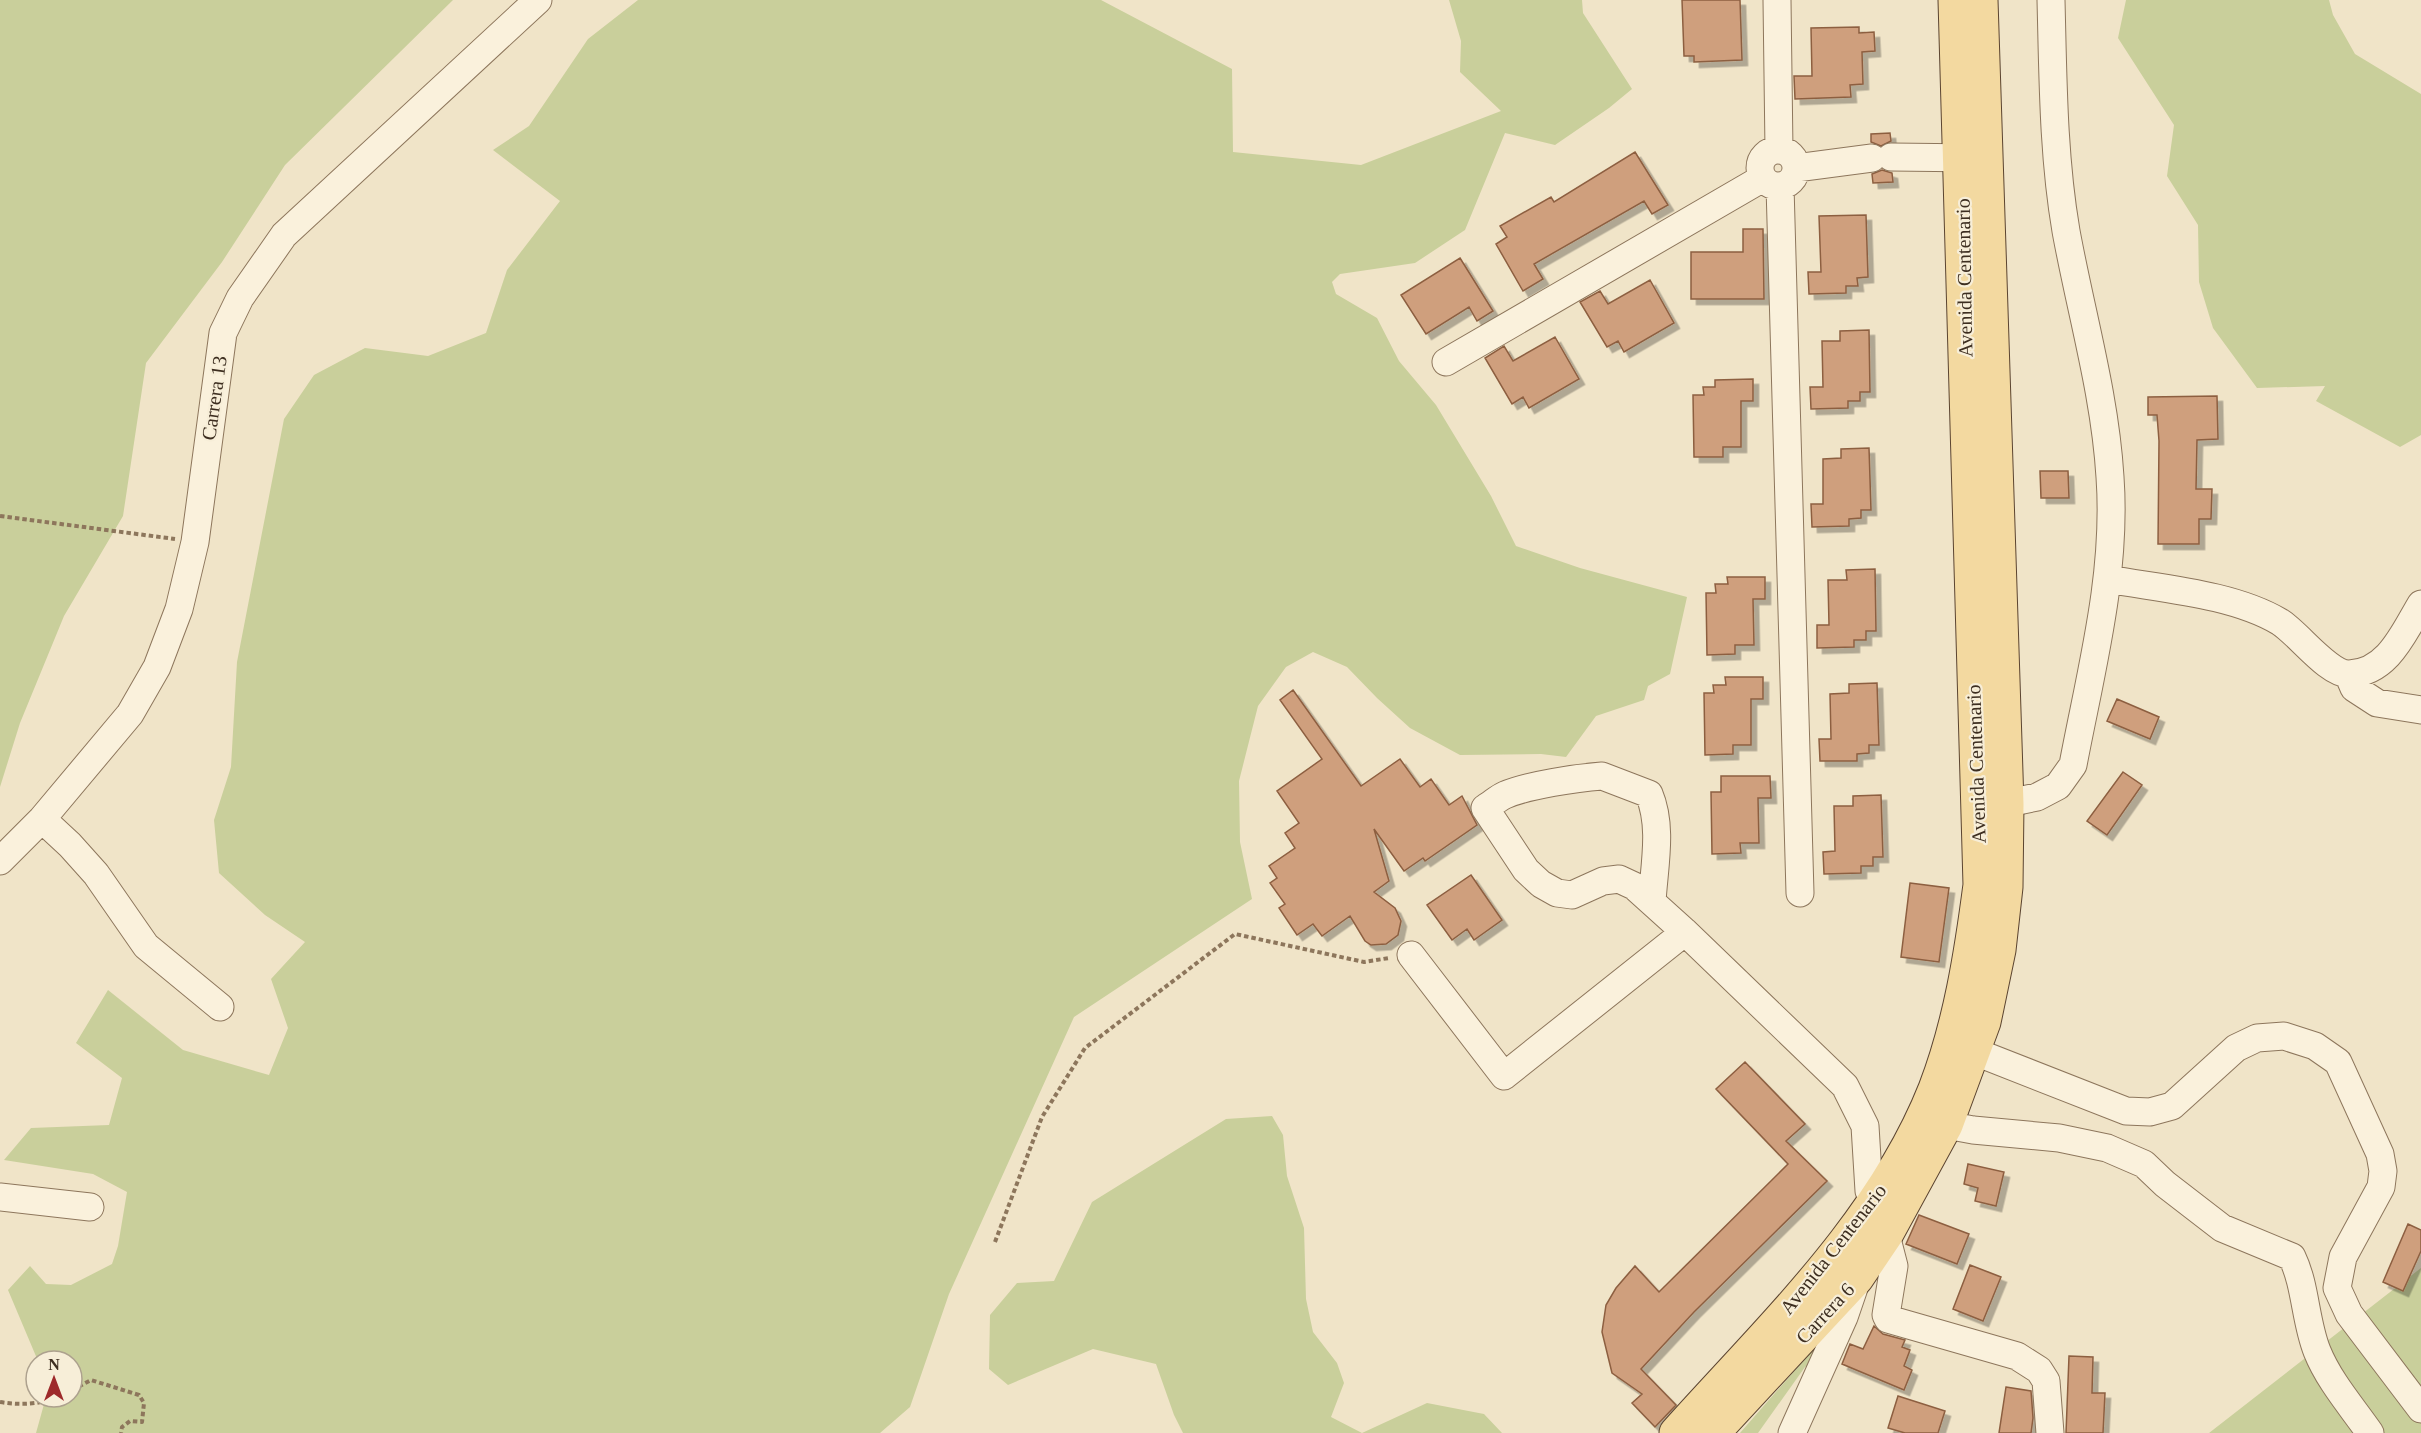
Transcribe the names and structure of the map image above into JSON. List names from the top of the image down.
{
  "streets": {
    "main road": ["Avenida Centenario", "Carrera 6"],
    "street": ["Carrera 13"]
  },
  "crossings": [
    ["Avenida Centenario", "Carrera 6"]
  ],
  "north": "top"
}
